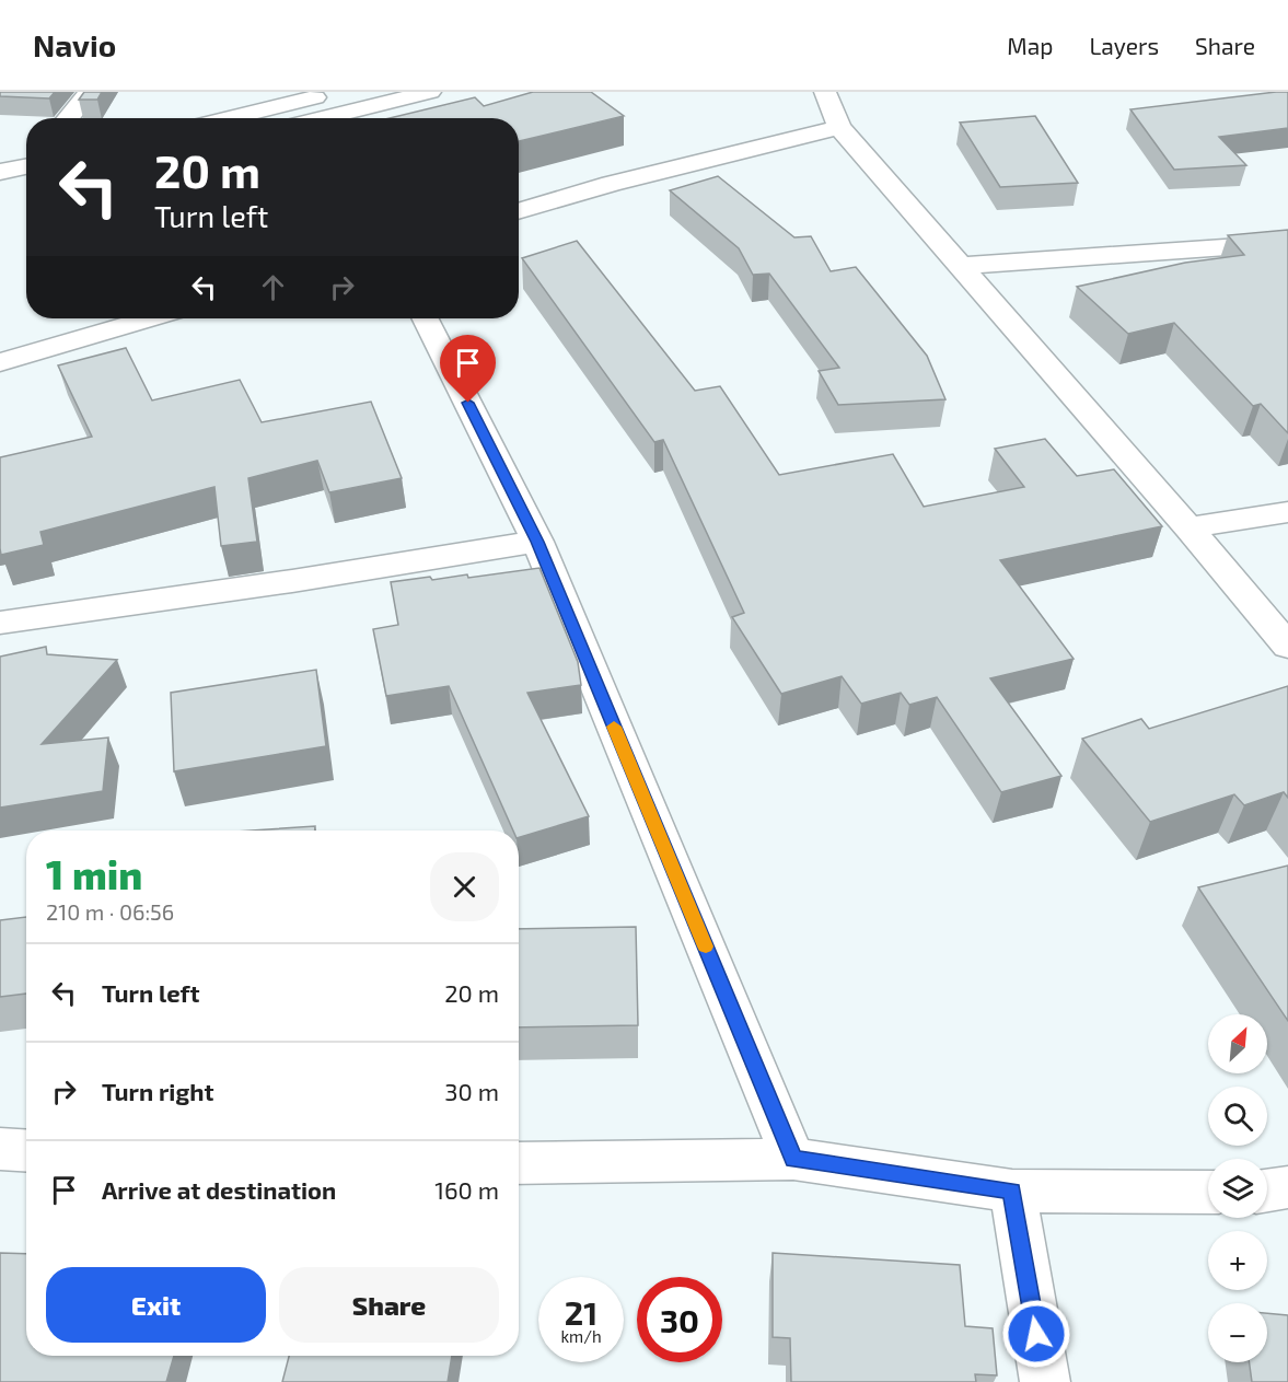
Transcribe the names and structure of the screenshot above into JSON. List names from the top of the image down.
{
  "north": "top right",
  "page": {
    "header": "Navio",
    "nav": ["Map", "Layers", "Share"],
    "turn": ["20 m", "Turn left"],
    "heading": ["1 min", "210 m · 06:56"],
    "list": [
      {
        "name": "Turn left",
        "value": "20 m"
      },
      {
        "name": "Turn right",
        "value": "30 m"
      },
      {
        "name": "Arrive at destination",
        "value": "160 m"
      }
    ],
    "map_buttons": ["+", "−"],
    "buttons": ["Exit", "Share"],
    "speed": "21 km/h",
    "limit": "30"
  }
}
